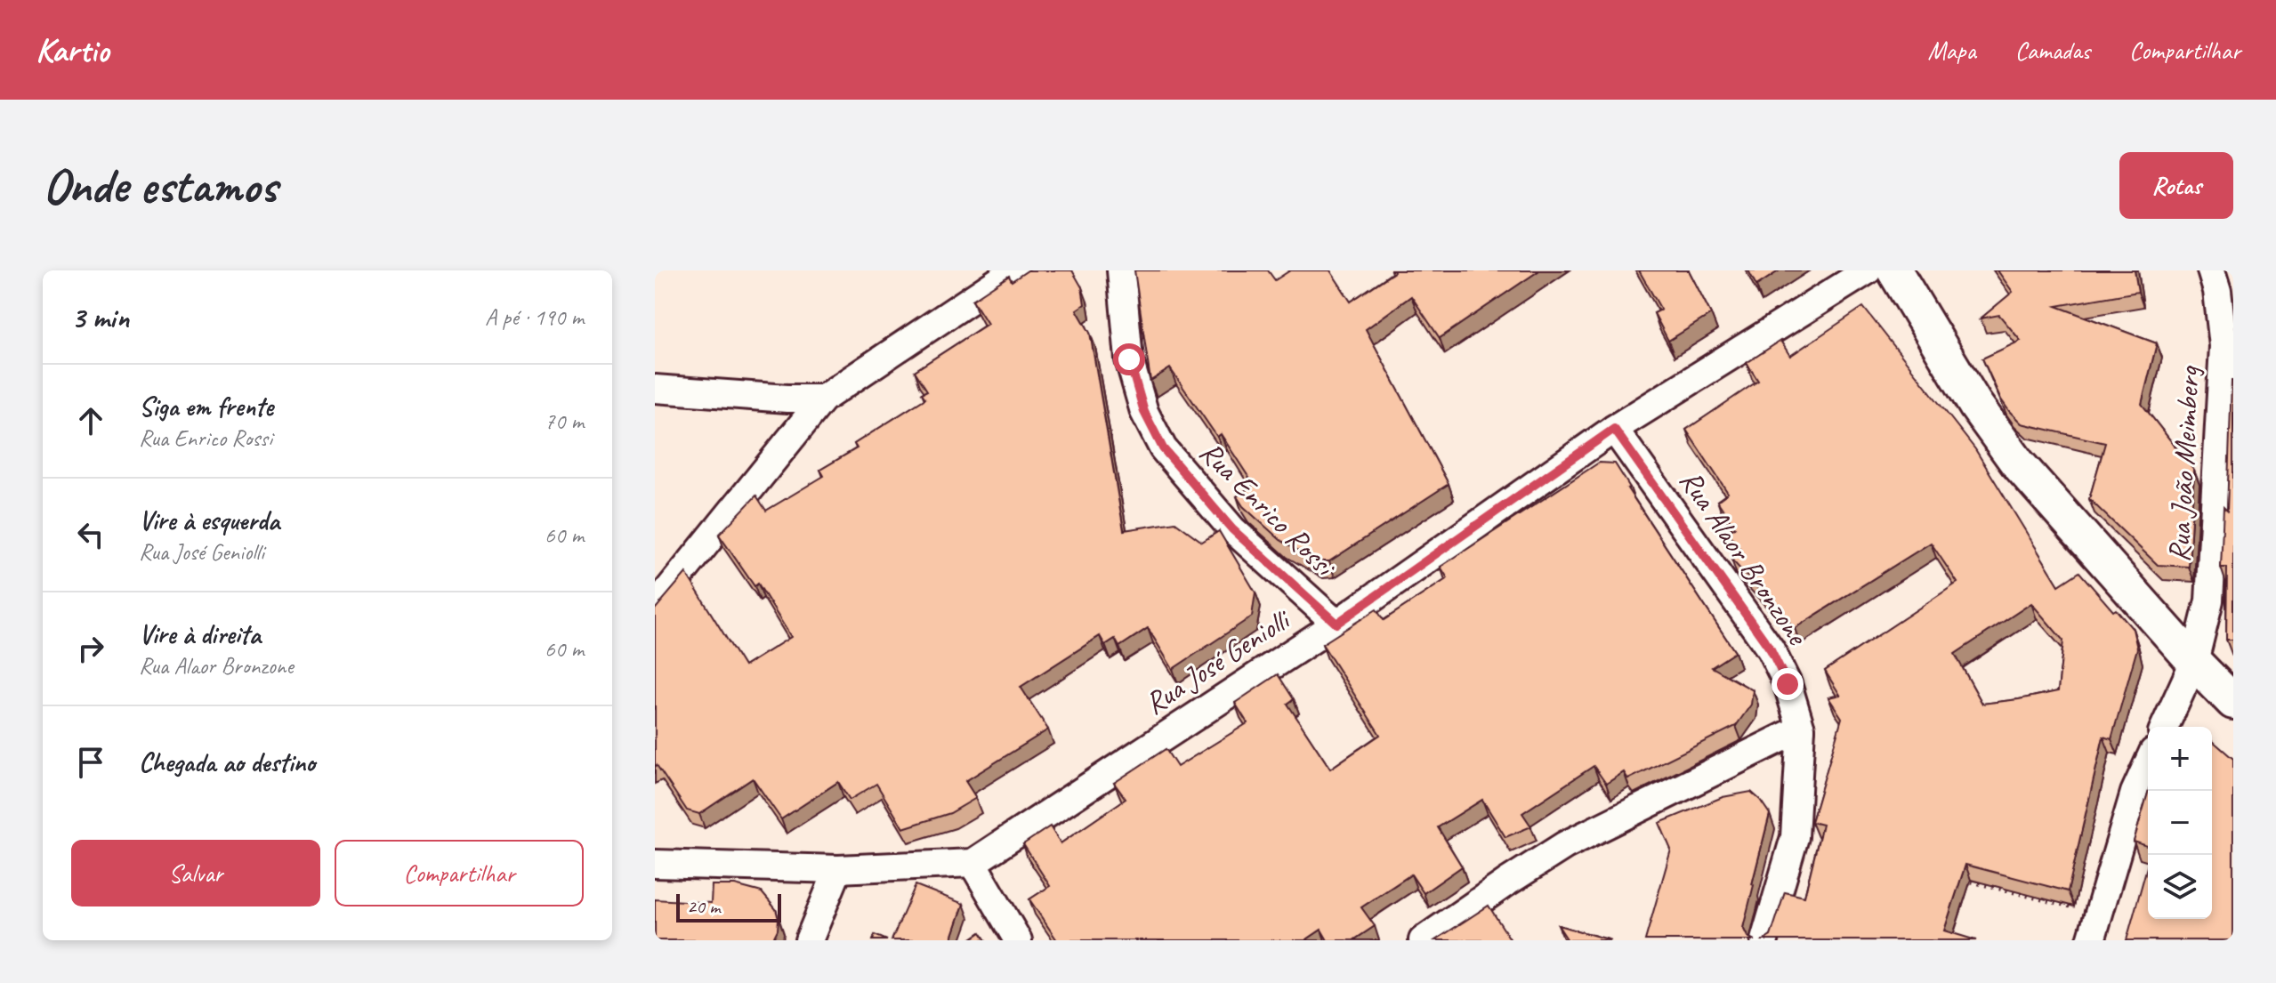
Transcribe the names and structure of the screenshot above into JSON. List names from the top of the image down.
{
  "streets": {
    "street": [
      "Rua João Meimberg",
      "Rua Enrico Rossi",
      "Rua Alaor Bronzone",
      "Rua José Geniolli"
    ]
  },
  "crossings": [
    ["Rua Enrico Rossi", "Rua José Geniolli"],
    ["Rua Alaor Bronzone", "Rua José Geniolli"]
  ],
  "scale_bar": "20 m",
  "page": {
    "header": "Kartio",
    "nav": ["Mapa", "Camadas", "Compartilhar"],
    "buttons": [
      "Rotas",
      ["Salvar", "Compartilhar"]
    ],
    "title": "Onde estamos",
    "heading": ["3 min", "A pé · 190 m"],
    "list": [
      ["Siga em frente", "Rua Enrico Rossi", "70 m"],
      ["Vire à esquerda", "Rua José Geniolli", "60 m"],
      ["Vire à direita", "Rua Alaor Bronzone", "60 m"],
      "Chegada ao destino"
    ],
    "map_buttons": ["+", "−"],
    "scale": "20 m"
  }
}
